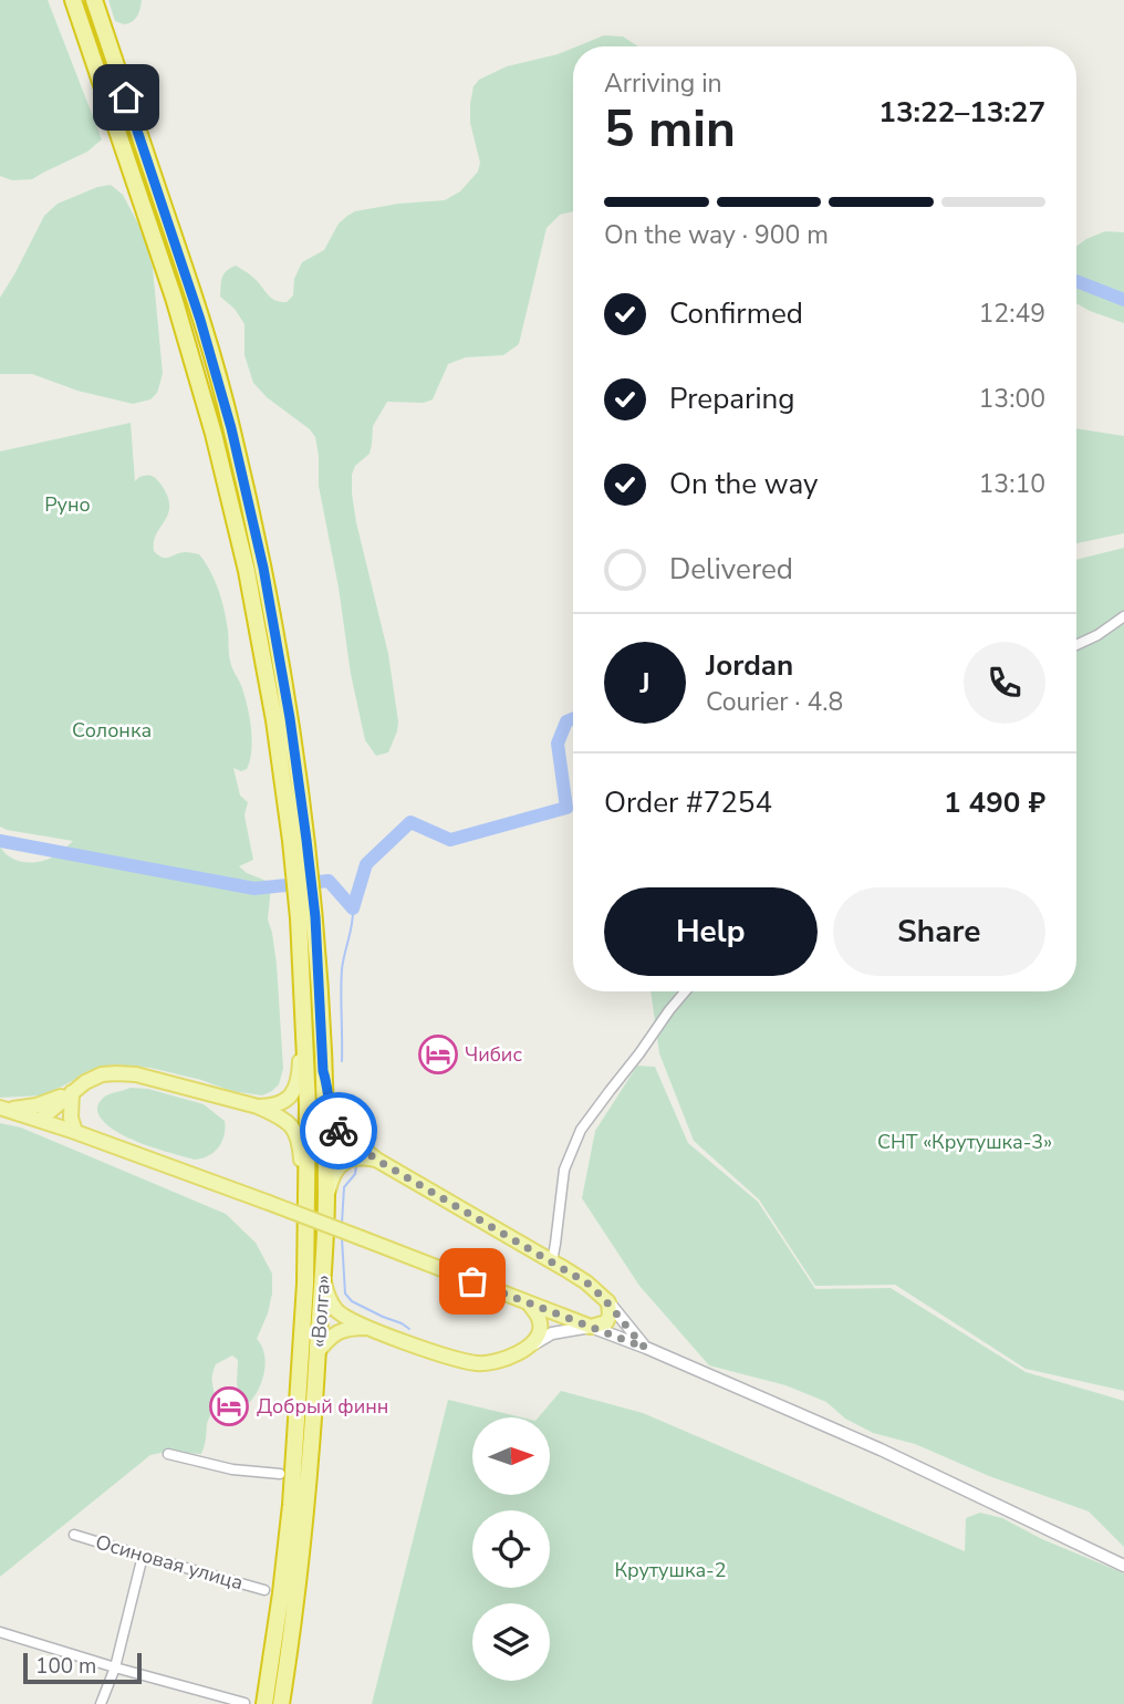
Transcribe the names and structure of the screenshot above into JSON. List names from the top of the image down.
{
  "streets": {
    "highway": ["«Волга»"],
    "street": ["Осиновая улица"]
  },
  "parks": [
    "Руно",
    "Солонка",
    "СНТ «Крутушка-3»",
    "Крутушка-2"
  ],
  "places": {
    "hotel": ["Чибис", "Добрый финн"]
  },
  "scale_bar": "100 m",
  "north": "right",
  "page": {
    "heading": ["5 min", "Arriving in", "13:22–13:27"],
    "panel": [
      "Jordan",
      "Courier · 4.8",
      "Order #7254",
      "1 490 ₽"
    ],
    "bar": "On the way · 900 m",
    "list": [
      ["Confirmed", "12:49"],
      ["Preparing", "13:00"],
      ["On the way", "13:10"],
      "Delivered"
    ],
    "round": "J",
    "buttons": ["Help", "Share"],
    "scale": "100 m"
  }
}
